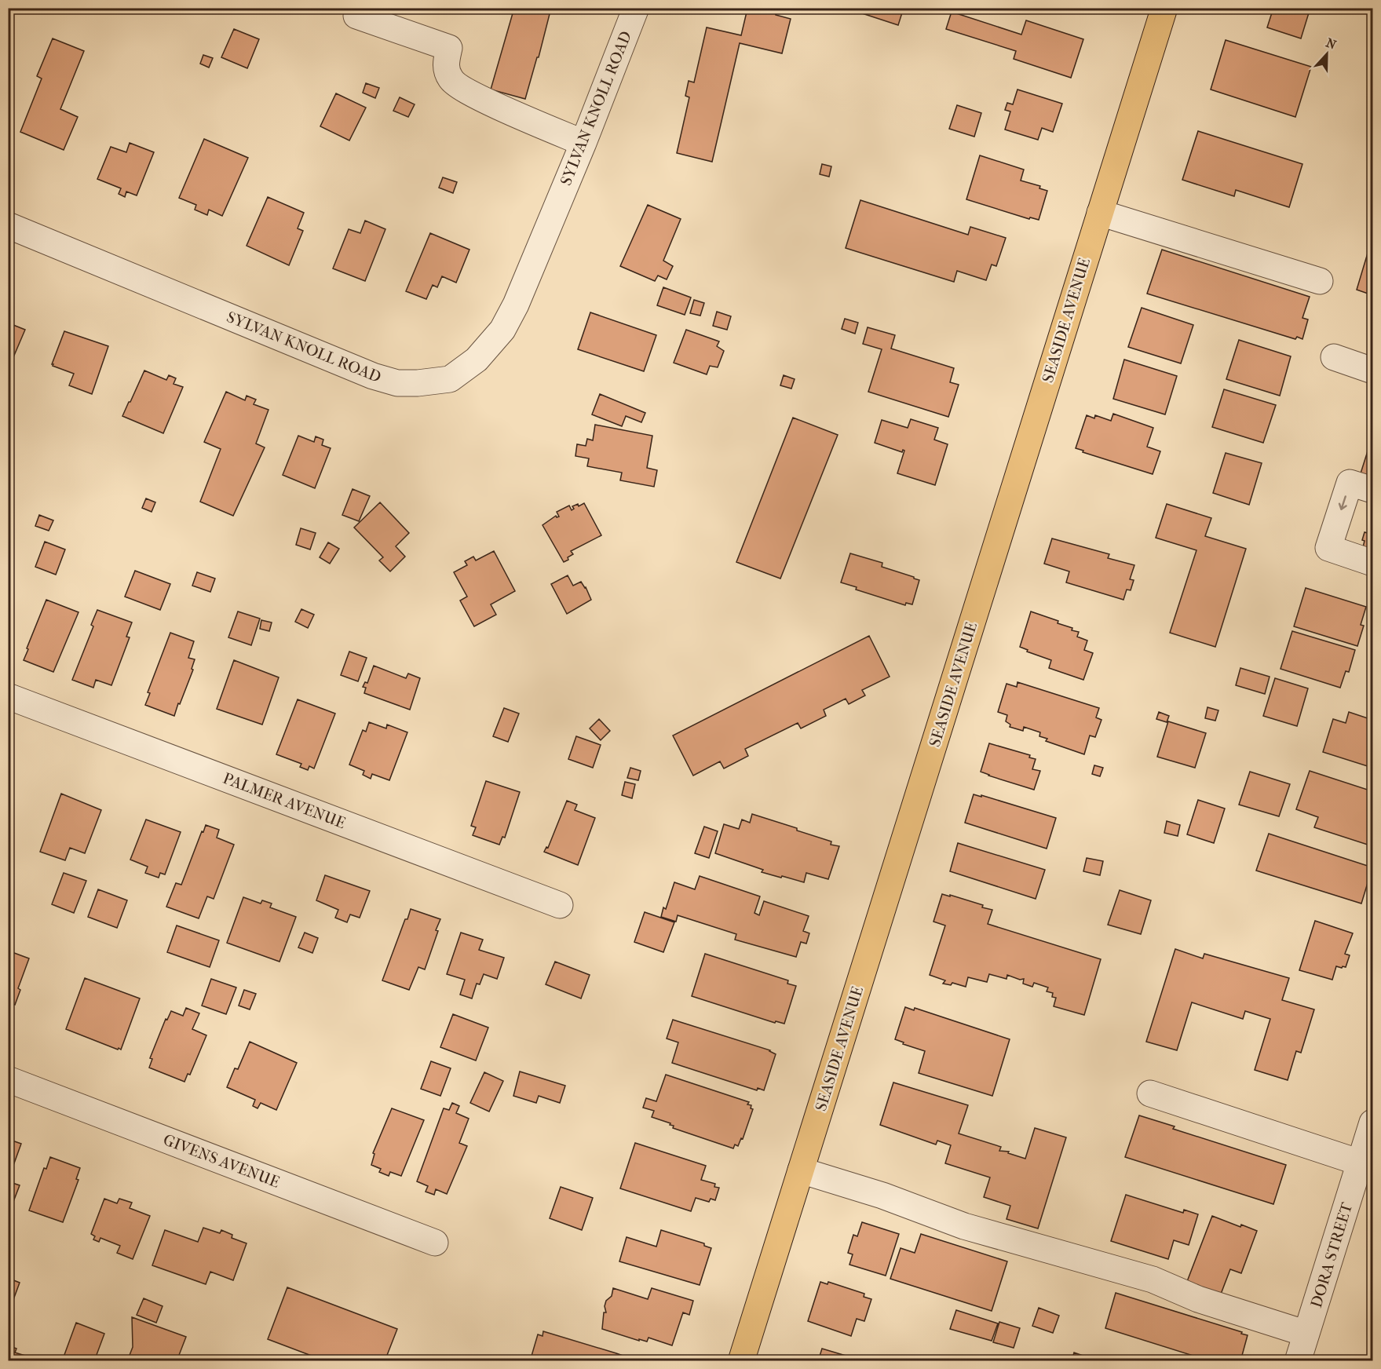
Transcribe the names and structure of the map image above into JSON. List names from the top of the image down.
{
  "streets": {
    "main road": ["SEASIDE AVENUE"],
    "street": [
      "SYLVAN KNOLL ROAD",
      "PALMER AVENUE",
      "GIVENS AVENUE",
      "DORA STREET"
    ]
  },
  "north": "top"
}
